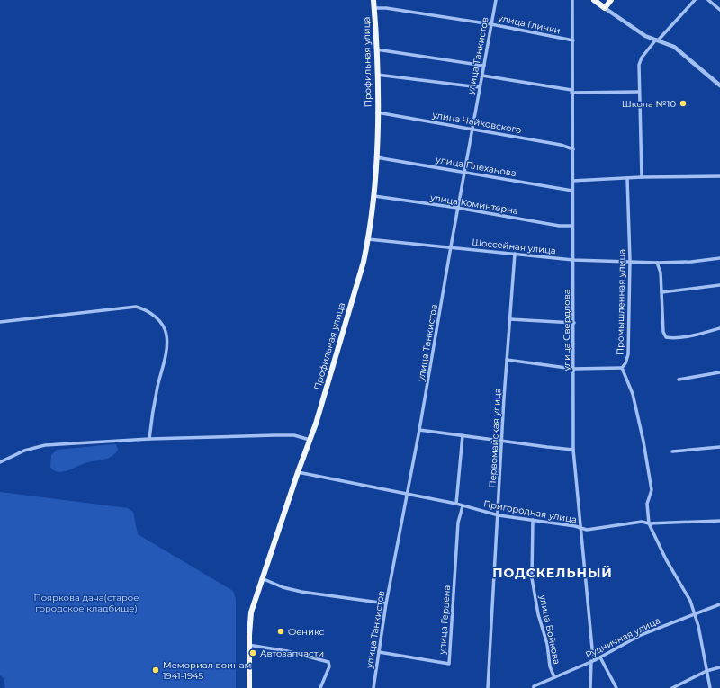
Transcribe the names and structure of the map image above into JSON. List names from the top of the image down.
{
  "streets": {
    "main road": ["Профильная улица"],
    "street": [
      "улица Глинки",
      "улица Танкистов",
      "улица Чайковского",
      "улица Плеханова",
      "улица Коминтерна",
      "Шоссейная улица",
      "Промышленная улица",
      "улица Свердлова",
      "Первомайская улица",
      "Пригородная улица",
      "улица Герцена",
      "улица Войкова",
      "Рудничная улица"
    ]
  },
  "crossings": [
    ["улица Глинки", "улица Танкистов"],
    ["улица Глинки", "Профильная улица"],
    ["улица Глинки", "улица Свердлова"],
    ["улица Танкистов", "улица Чайковского"],
    ["улица Танкистов", "улица Плеханова"],
    ["улица Танкистов", "улица Коминтерна"],
    ["улица Танкистов", "Шоссейная улица"],
    ["улица Танкистов", "Пригородная улица"],
    ["улица Танкистов", "улица Герцена"],
    ["Профильная улица", "улица Чайковского"],
    ["Профильная улица", "улица Плеханова"],
    ["Профильная улица", "улица Коминтерна"],
    ["Профильная улица", "Шоссейная улица"],
    ["Профильная улица", "Пригородная улица"],
    ["улица Чайковского", "улица Свердлова"],
    ["улица Плеханова", "улица Свердлова"],
    ["улица Коминтерна", "улица Свердлова"],
    ["Шоссейная улица", "Промышленная улица"],
    ["Шоссейная улица", "улица Свердлова"],
    ["Шоссейная улица", "Первомайская улица"],
    ["Промышленная улица", "Пригородная улица"],
    ["Промышленная улица", "Рудничная улица"],
    ["улица Свердлова", "Пригородная улица"],
    ["улица Свердлова", "Рудничная улица"],
    ["Первомайская улица", "Пригородная улица"],
    ["Пригородная улица", "улица Герцена"],
    ["Пригородная улица", "улица Войкова"],
    ["улица Войкова", "Рудничная улица"]
  ],
  "districts": ["ПОДСКЕЛЬНЫЙ"],
  "parks": ["Пояркова дача(старое городское кладбище)"],
  "places": [
    "Школа №10",
    "Феникс",
    "Автозапчасти",
    "Мемориал воинам 1941-1945"
  ]
}
